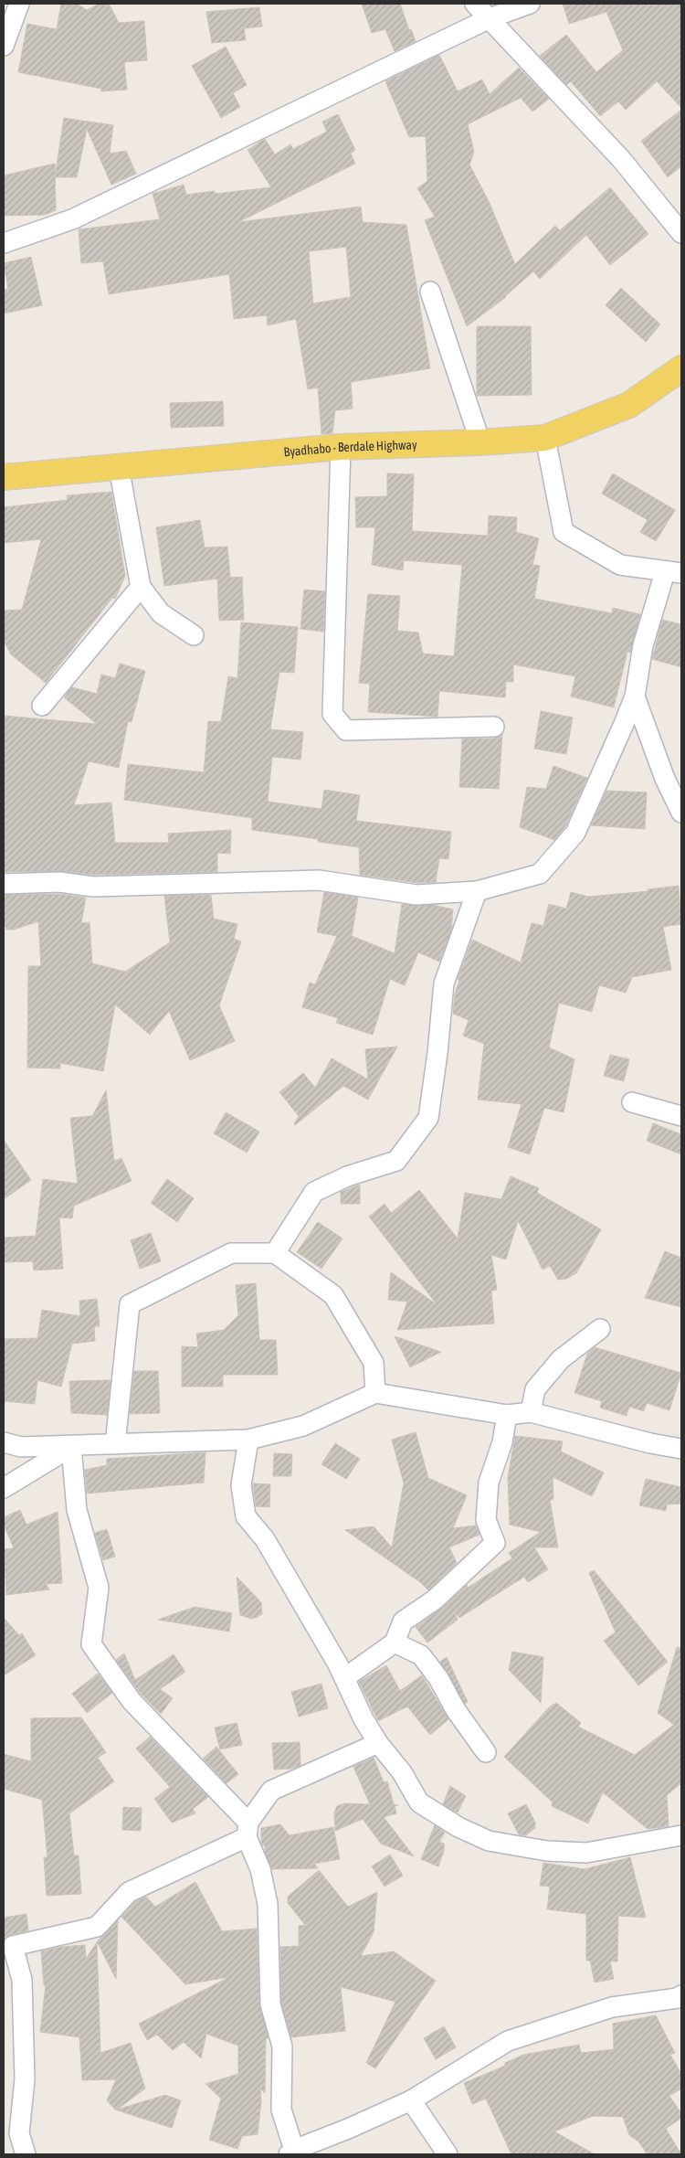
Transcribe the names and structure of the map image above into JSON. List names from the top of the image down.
{
  "streets": {
    "main road": ["Byadhabo - Berdale Highway"]
  }
}
